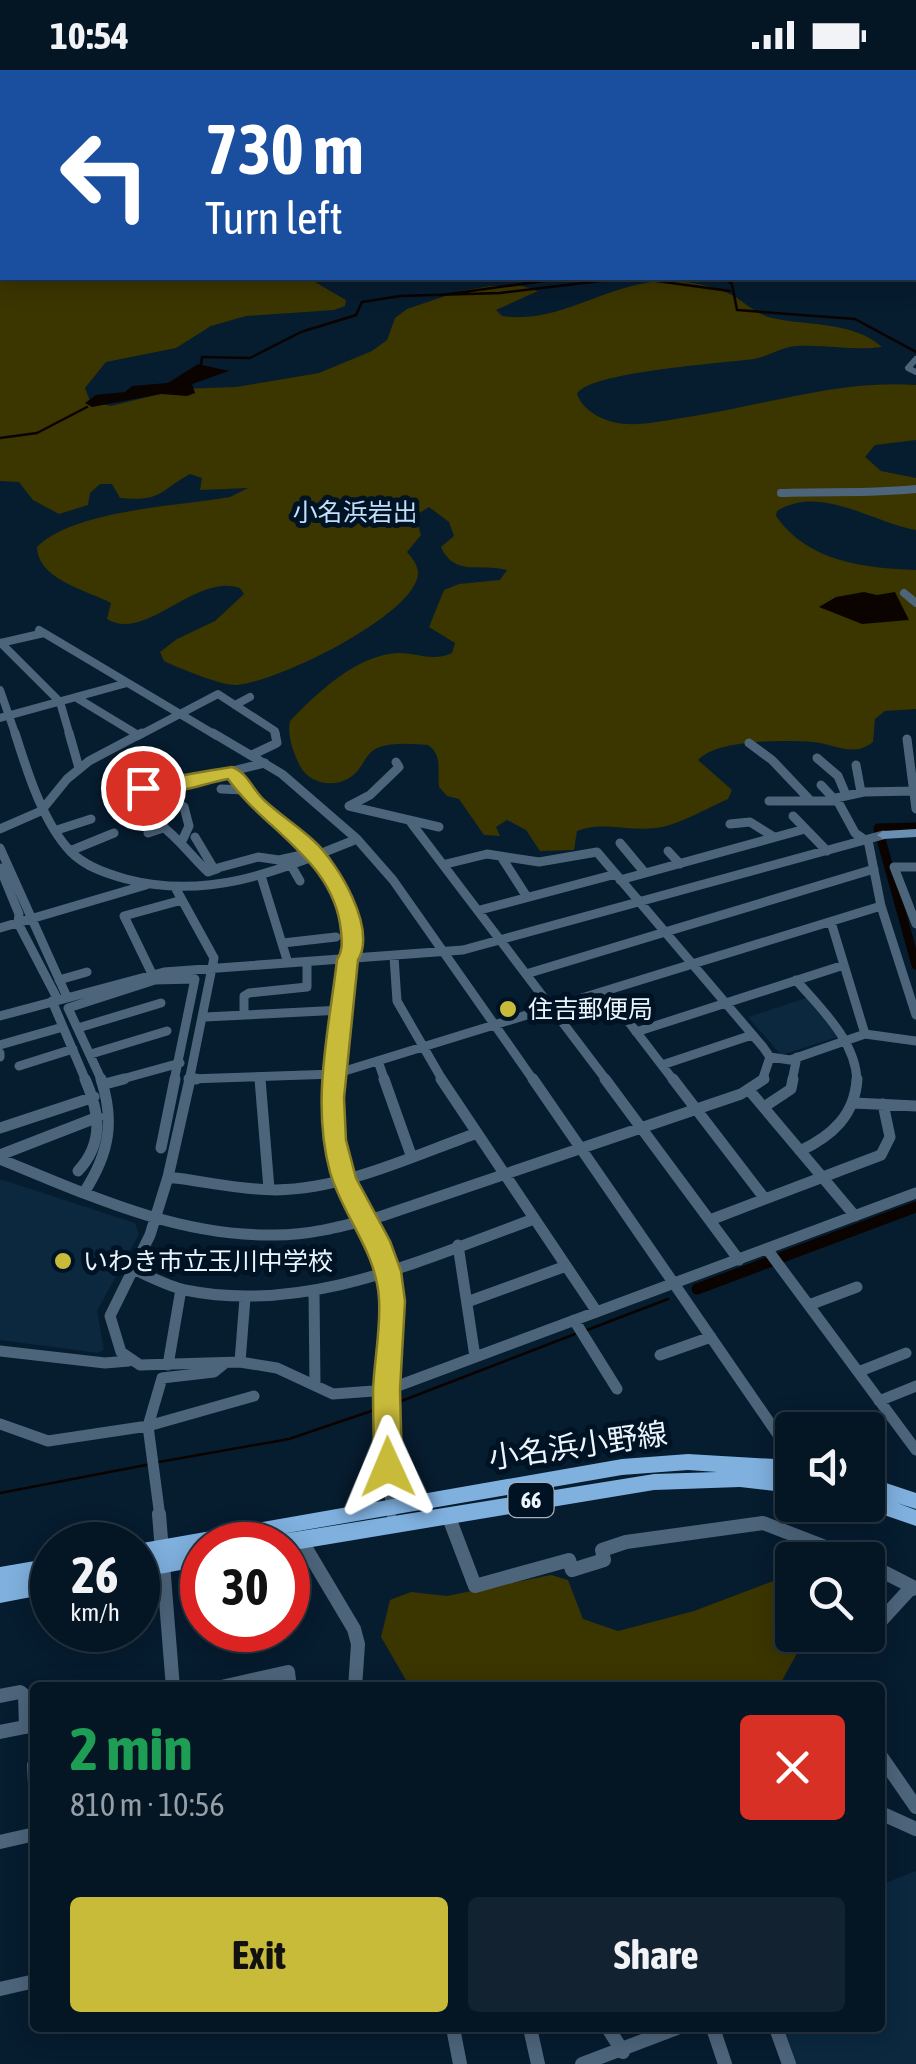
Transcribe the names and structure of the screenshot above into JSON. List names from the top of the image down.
{
  "streets": {
    "main road": ["小名浜小野線", "66"]
  },
  "districts": ["小名浜岩出"],
  "places": ["住吉郵便局", "いわき市立玉川中学校"],
  "page": {
    "status": "10:54",
    "turn": ["730 m", "Turn left"],
    "speed": "26 km/h",
    "limit": "30",
    "heading": ["2 min", "810 m · 10:56"],
    "buttons": ["Exit", "Share"]
  }
}
